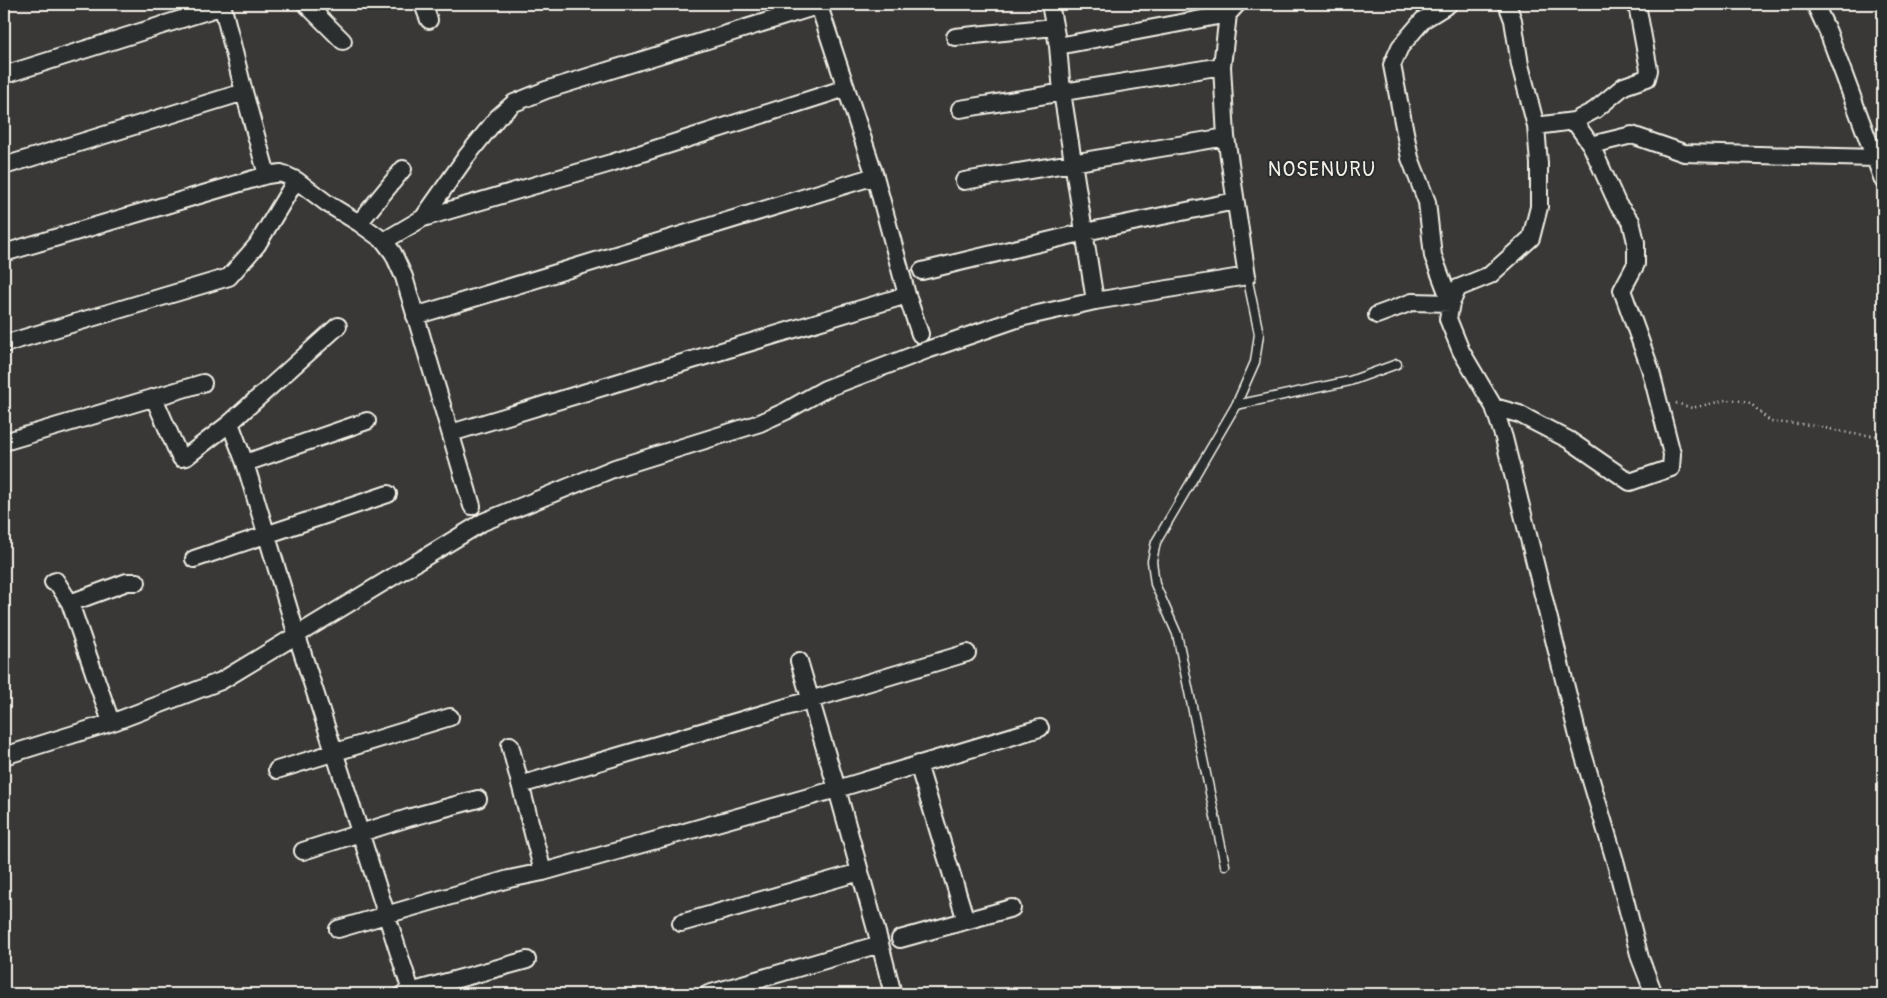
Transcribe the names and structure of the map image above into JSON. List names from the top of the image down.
{
  "districts": ["NOSENURU"]
}
